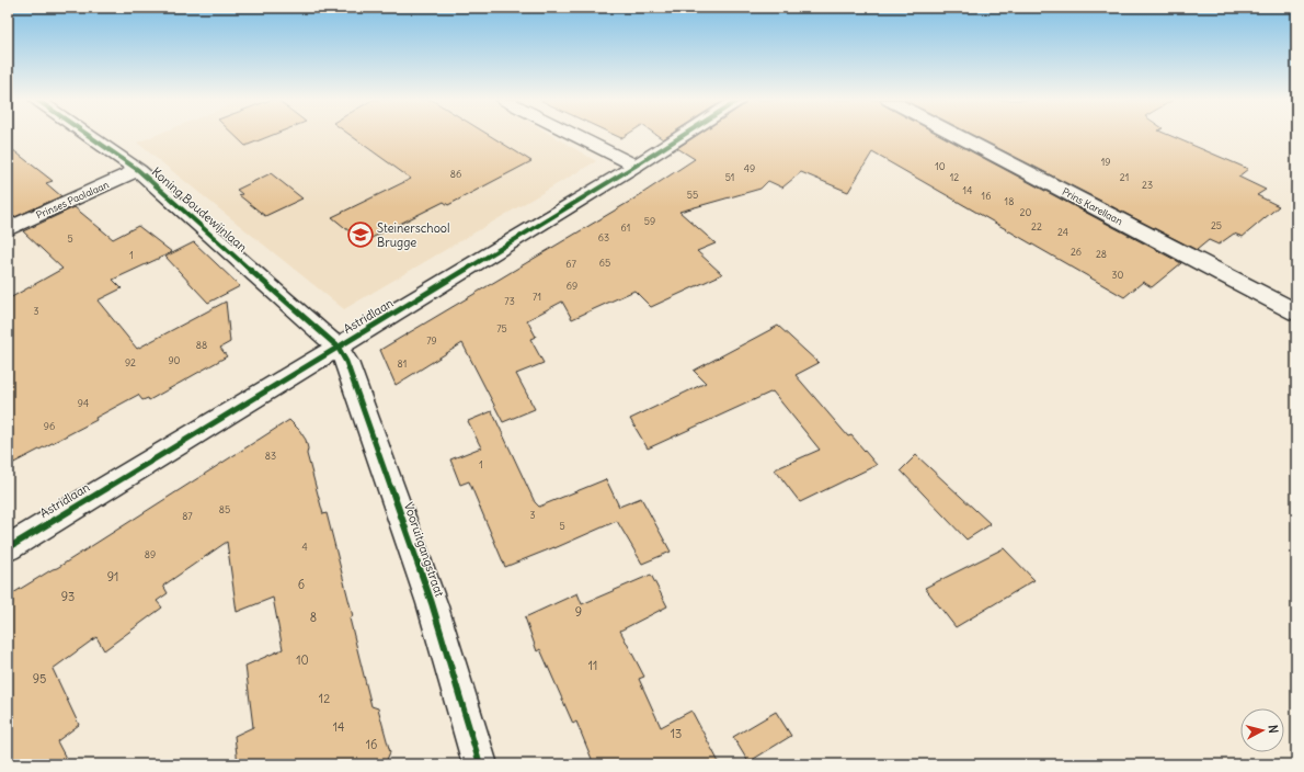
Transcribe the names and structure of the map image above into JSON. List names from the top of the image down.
{
  "streets": {
    "street": [
      "Prinses Paolalaan",
      "Prins Karellaan",
      "Koning Boudewijnlaan",
      "Astridlaan",
      "Vooruitgangstraat"
    ]
  },
  "crossings": [
    ["Prinses Paolalaan", "Koning Boudewijnlaan"],
    ["Koning Boudewijnlaan", "Astridlaan"],
    ["Koning Boudewijnlaan", "Vooruitgangstraat"],
    ["Astridlaan", "Vooruitgangstraat"]
  ],
  "places": {
    "school or university": ["Steinerschool Brugge"]
  },
  "house_numbers": [
    "19",
    "10",
    "49",
    "86",
    "51",
    "12",
    "21",
    "23",
    "14",
    "55",
    "16",
    "18",
    "20",
    "59",
    "25",
    "22",
    "61",
    "24",
    "63",
    "5",
    "26",
    "28",
    "1",
    "65",
    "67",
    "30",
    "69",
    "71",
    "73",
    "3",
    "75",
    "79",
    "88",
    "90",
    "92",
    "81",
    "94",
    "96",
    "83",
    "1",
    "85",
    "3",
    "87",
    "5",
    "4",
    "89",
    "91",
    "6",
    "93",
    "9",
    "8",
    "10",
    "11",
    "95",
    "12",
    "14",
    "13",
    "16"
  ],
  "north": "right"
}
